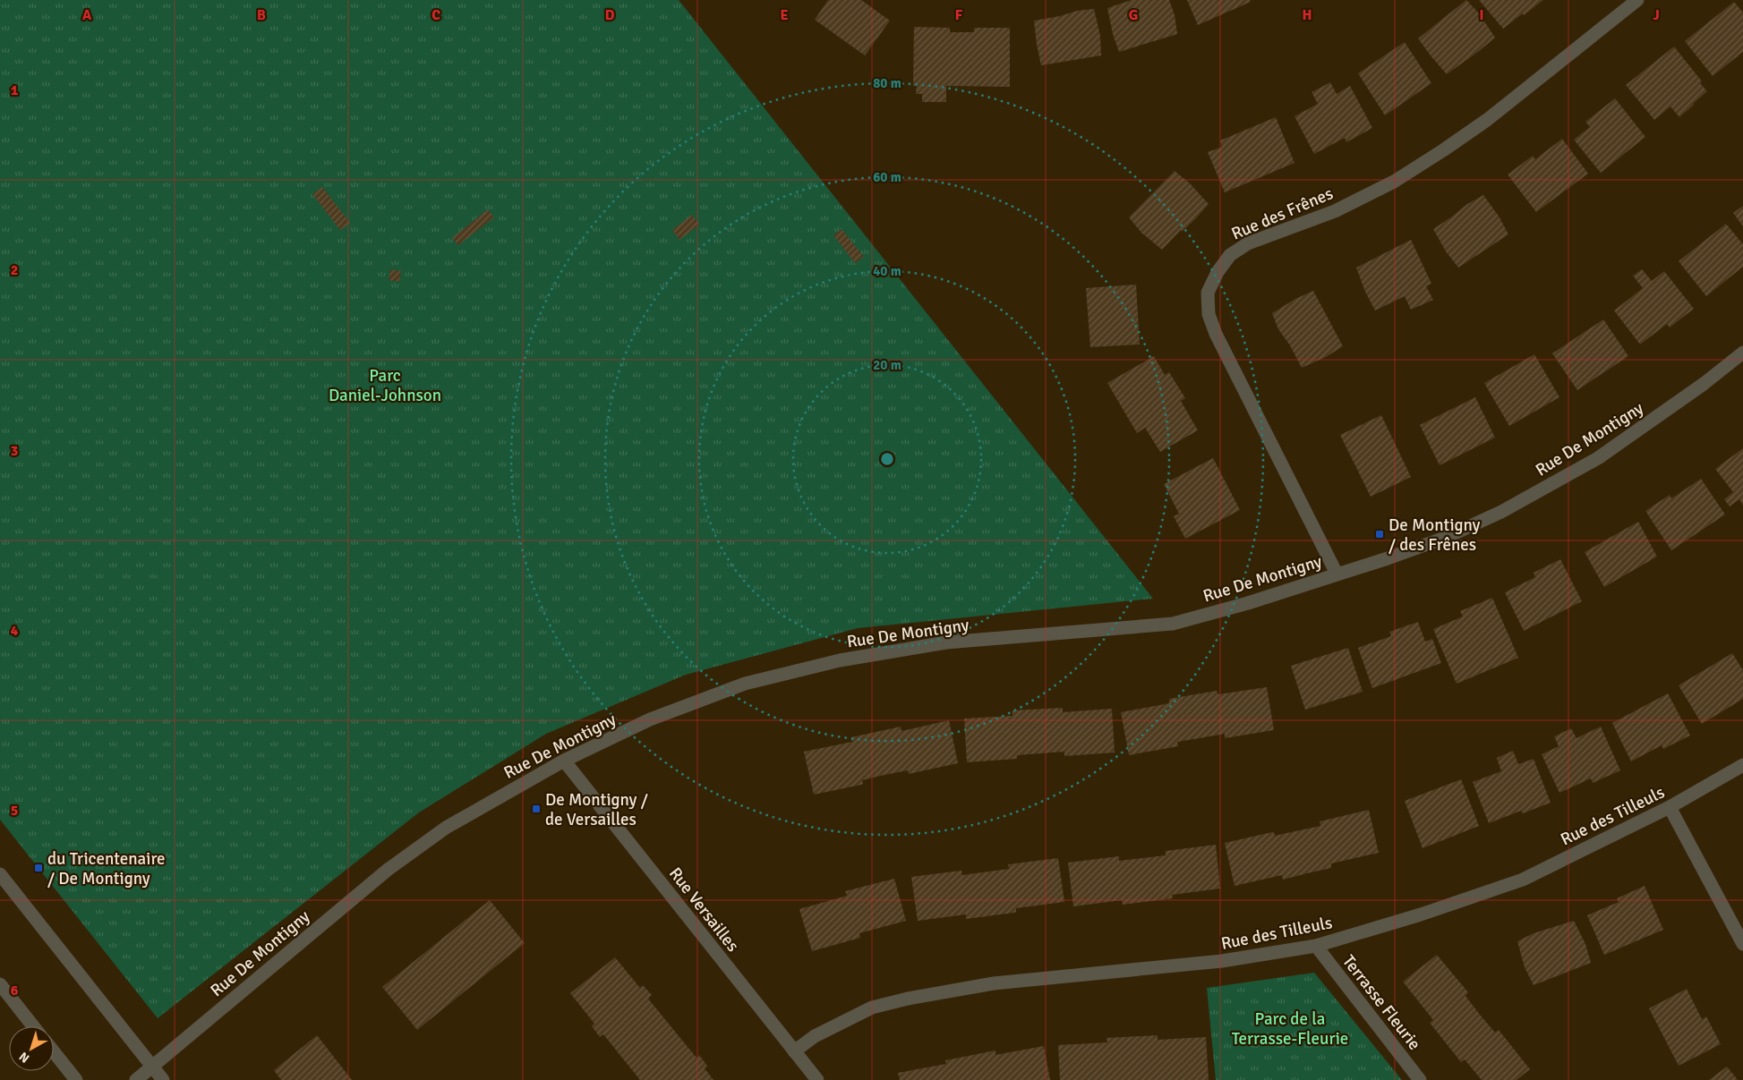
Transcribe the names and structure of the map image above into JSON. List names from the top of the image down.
{
  "streets": {
    "street": [
      "Rue des Frênes",
      "Rue De Montigny",
      "Rue des Tilleuls",
      "Rue Versailles",
      "Terrasse Fleurie"
    ]
  },
  "crossings": [
    ["Rue des Frênes", "Rue De Montigny"],
    ["Rue De Montigny", "Rue Versailles"],
    ["Rue des Tilleuls", "Rue Versailles"],
    ["Rue des Tilleuls", "Terrasse Fleurie"]
  ],
  "parks": ["Parc Daniel-Johnson", "Parc de la Terrasse-Fleurie"],
  "places": {
    "transit": ["De Montigny / des Frênes", "De Montigny / de Versailles", "du Tricentenaire / De Montigny"]
  },
  "north": "bottom left",
  "grid": {
    "columns": [
      "A",
      "B",
      "C",
      "D",
      "E",
      "F",
      "G",
      "H",
      "I",
      "J"
    ],
    "rows": [
      "1",
      "2",
      "3",
      "4",
      "5",
      "6"
    ]
  },
  "rings": [
    "80 m",
    "60 m",
    "40 m",
    "20 m"
  ]
}
